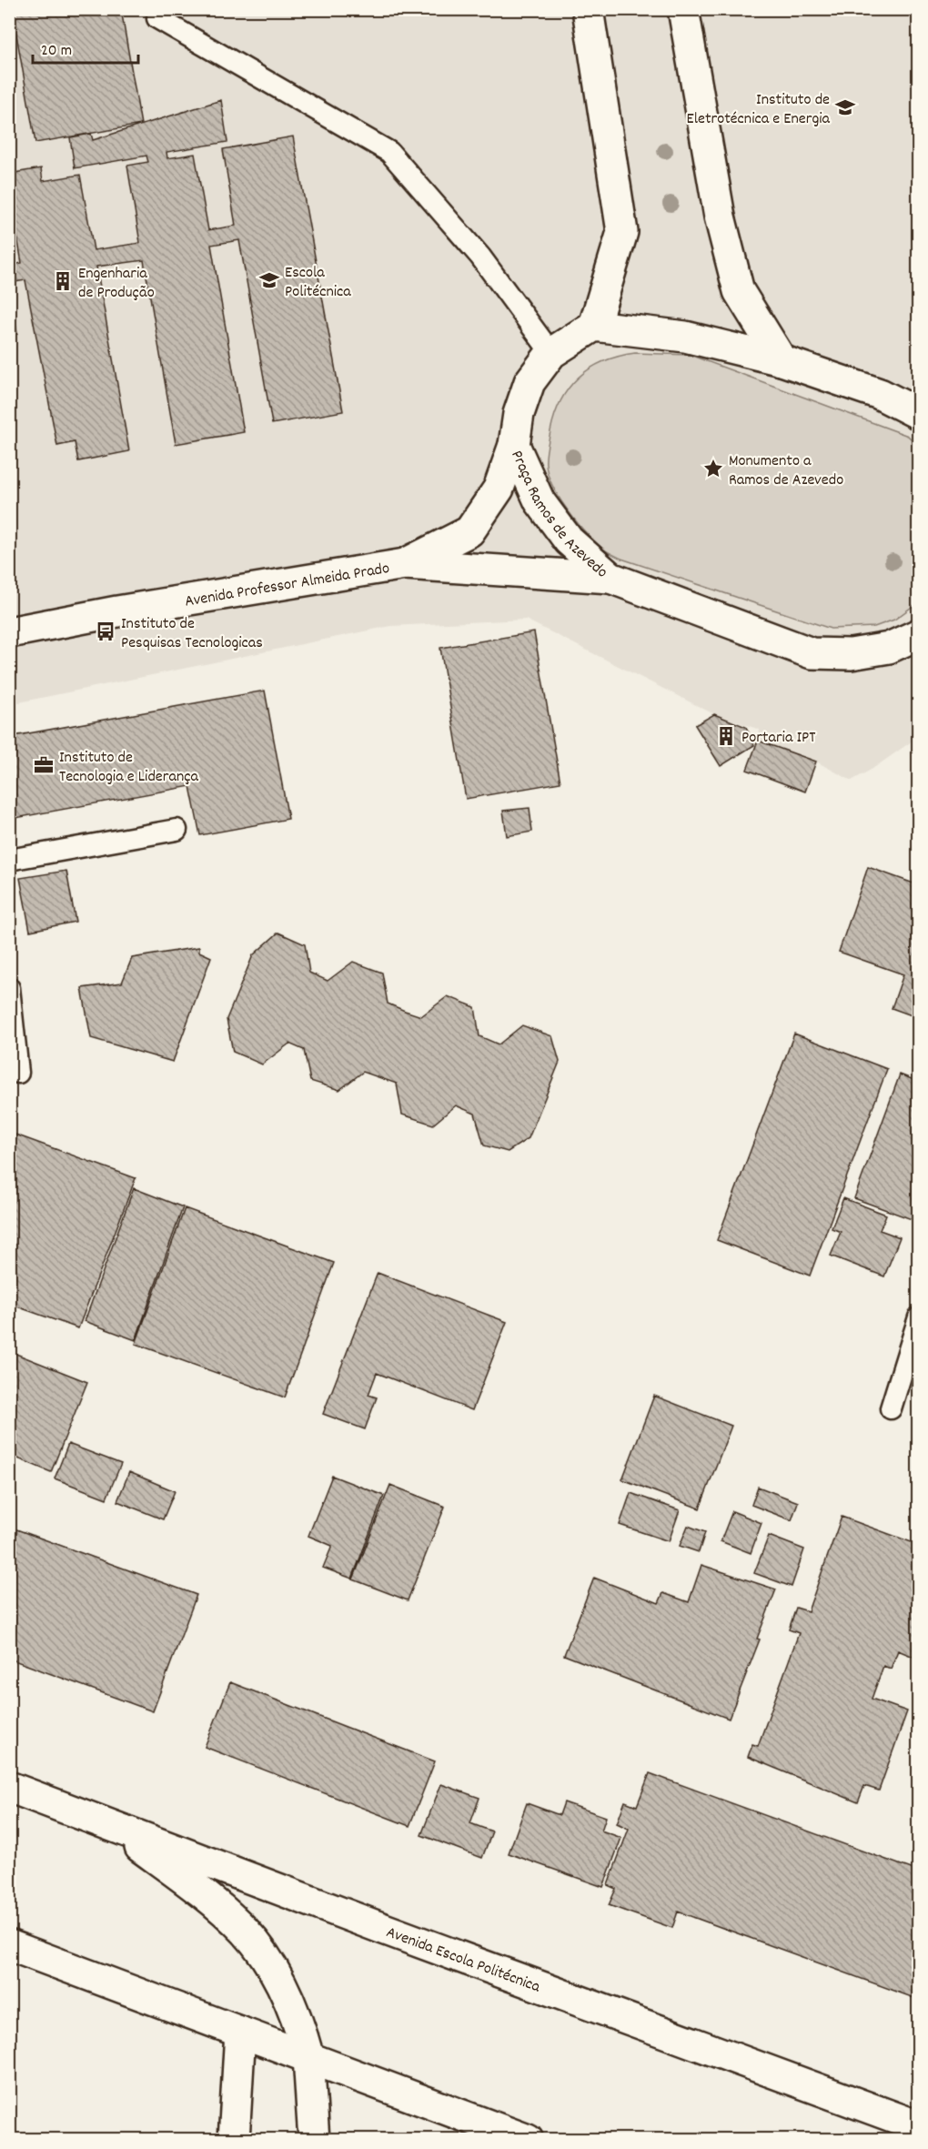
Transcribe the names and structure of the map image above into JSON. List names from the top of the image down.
{
  "streets": {
    "main road": ["Praça Ramos de Azevedo", "Avenida Professor Almeida Prado", "Avenida Escola Politécnica"]
  },
  "crossings": [
    ["Praça Ramos de Azevedo", "Avenida Professor Almeida Prado"]
  ],
  "places": {
    "school or university": ["Instituto de Eletrotécnica e Energia", "Escola Politécnica"],
    "building": ["Engenharia de Produção", "Portaria IPT"],
    "place": ["Monumento a Ramos de Azevedo"],
    "bus stop": ["Instituto de Pesquisas Tecnologicas"],
    "office": ["Instituto de Tecnologia e Liderança"]
  },
  "scale_bar": "20 m"
}
